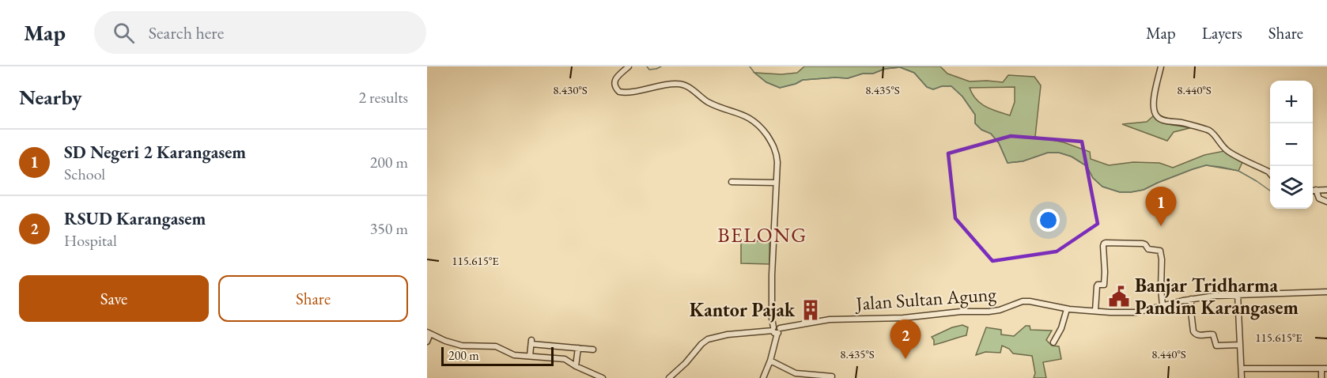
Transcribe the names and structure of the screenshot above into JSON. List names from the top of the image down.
{
  "streets": {
    "street": ["Jalan Sultan Agung"]
  },
  "districts": ["BELONG"],
  "places": {
    "public building": ["Banjar Tridharma Pandim Karangasem"],
    "building": ["Kantor Pajak"]
  },
  "scale_bar": "200 m",
  "page": {
    "header": "Map",
    "search": "Search here",
    "nav": ["Map", "Layers", "Share"],
    "heading": ["Nearby", "2 results"],
    "map_buttons": ["+", "−"],
    "list": [
      {
        "mark": "1",
        "name": "SD Negeri 2 Karangasem",
        "note": "School",
        "value": "200 m"
      },
      {
        "mark": "2",
        "name": "RSUD Karangasem",
        "note": "Hospital",
        "value": "350 m"
      }
    ],
    "pins": ["1", "2"],
    "buttons": ["Save", "Share"],
    "scale": "200 m"
  },
  "coordinates": [
    "8.430°S",
    "8.435°S",
    "8.440°S",
    "115.615°E"
  ]
}
